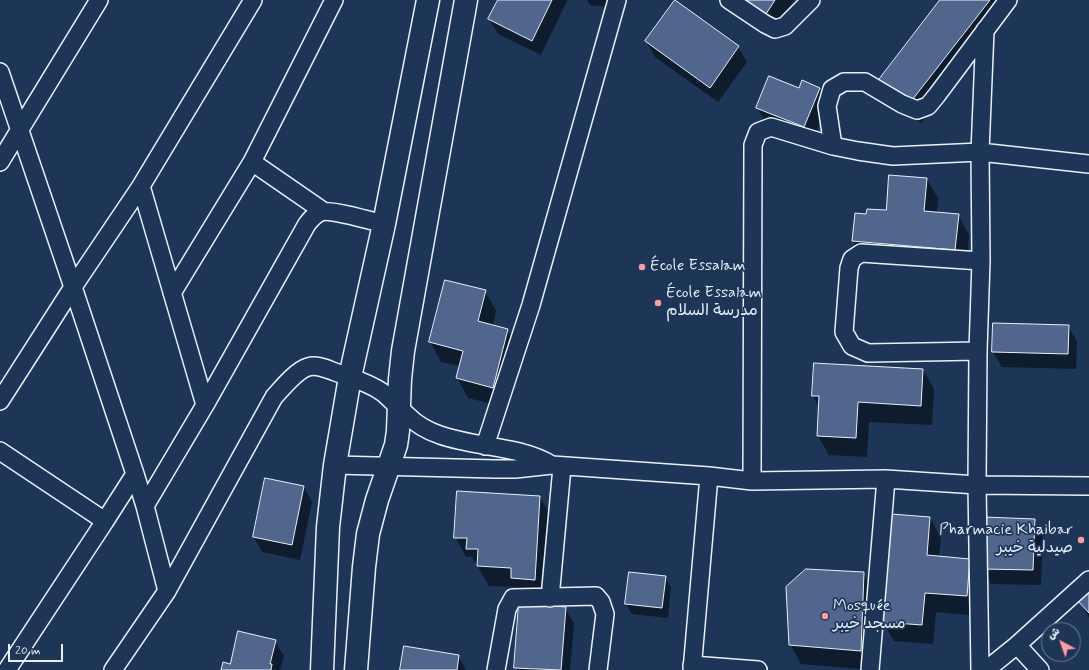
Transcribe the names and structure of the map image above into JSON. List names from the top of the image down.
{
  "places": [
    "École Essalam",
    "École Essalam مدرسة السلام",
    "Pharmacie Khaibar صيدلية خيبر",
    "Mosquée مسجد خيبر"
  ],
  "scale_bar": "20 m",
  "north": "top left"
}
